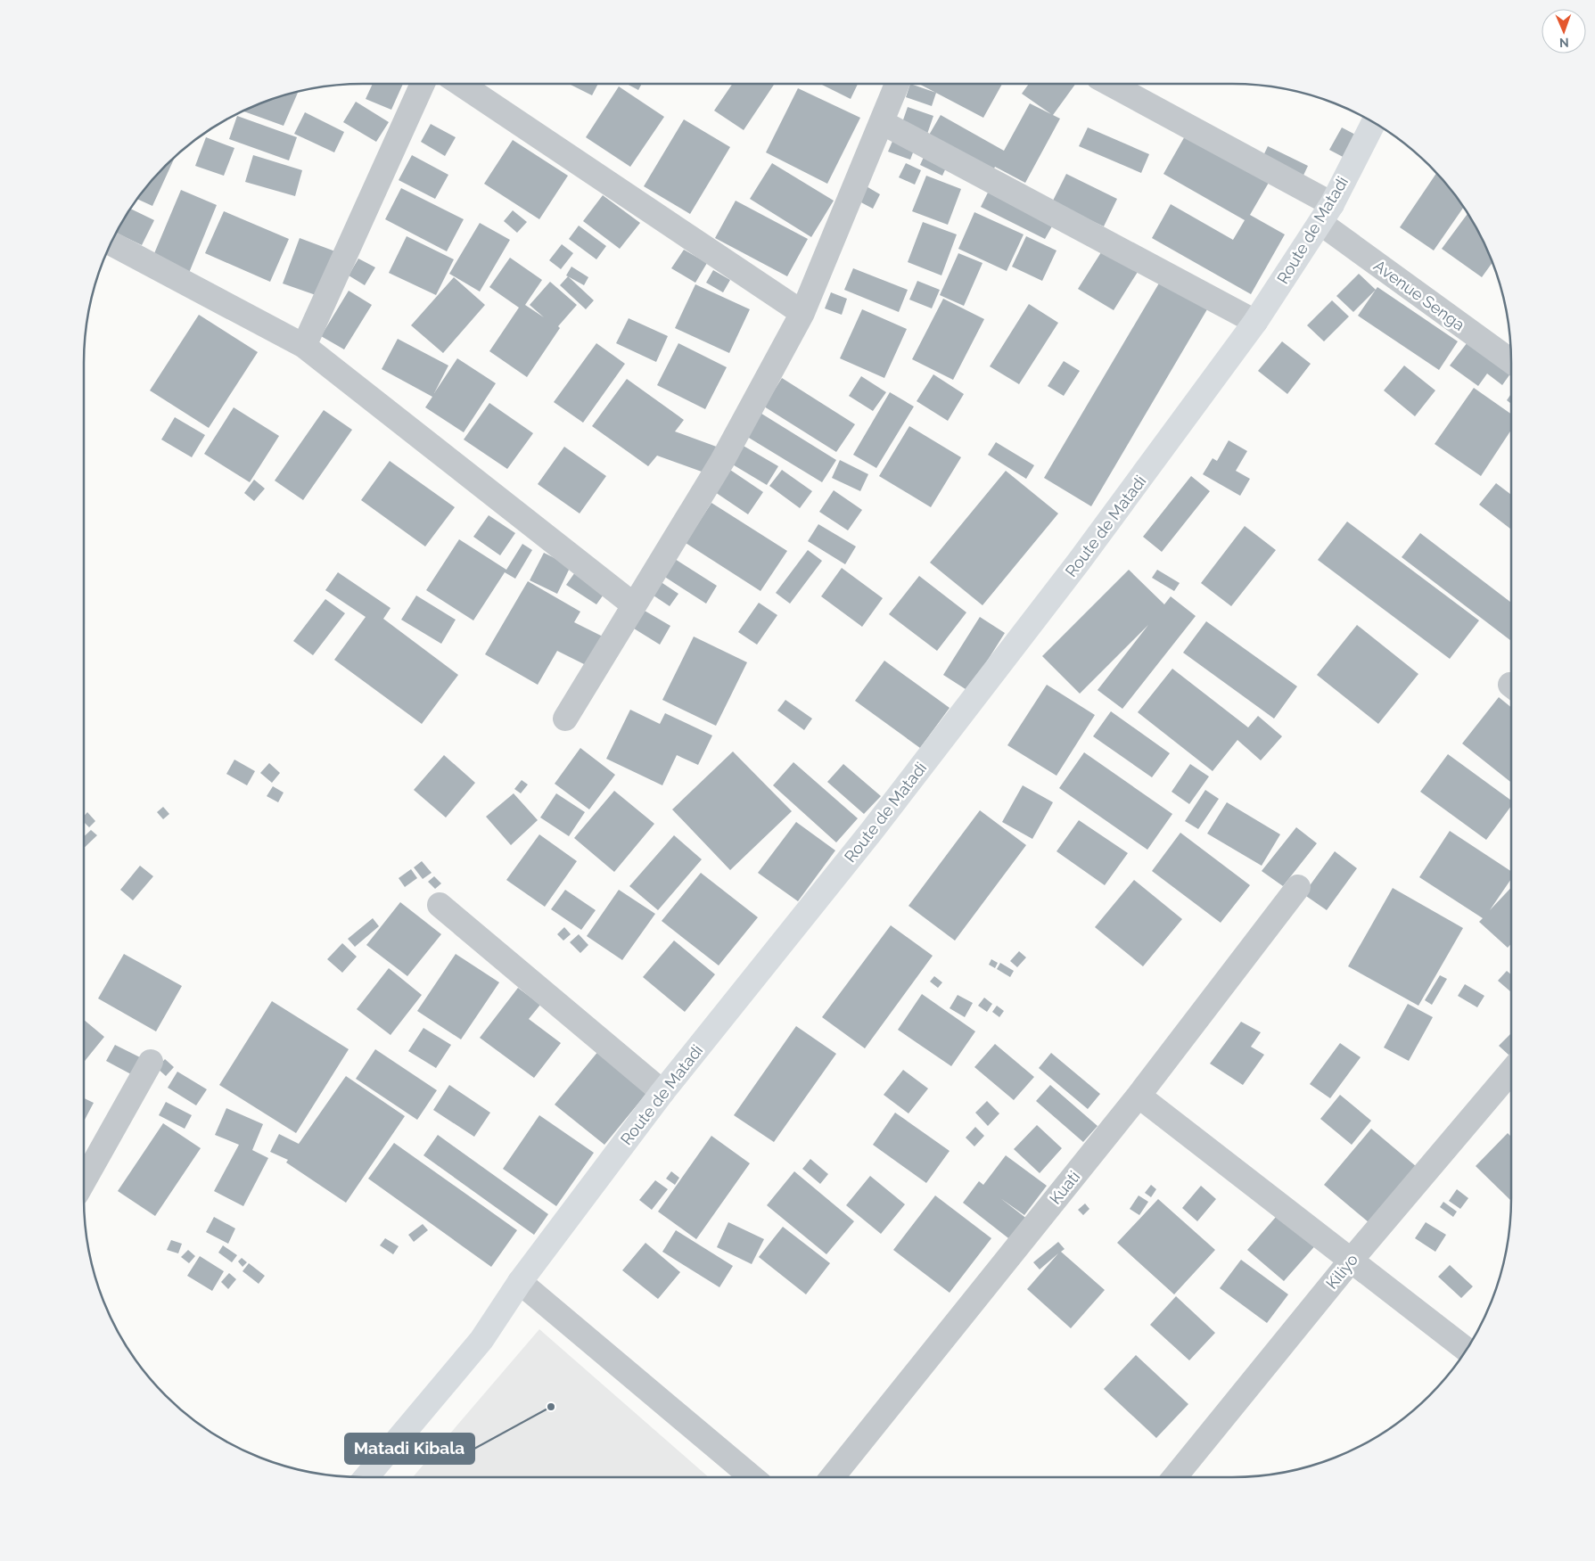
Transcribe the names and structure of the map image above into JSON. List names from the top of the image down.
{
  "streets": {
    "highway": ["Route de Matadi"],
    "street": ["Avenue Senga", "Kuati", "Kiliyo"]
  },
  "crossings": [
    ["Route de Matadi", "Avenue Senga"]
  ],
  "places": ["Matadi Kibala"],
  "north": "bottom"
}
